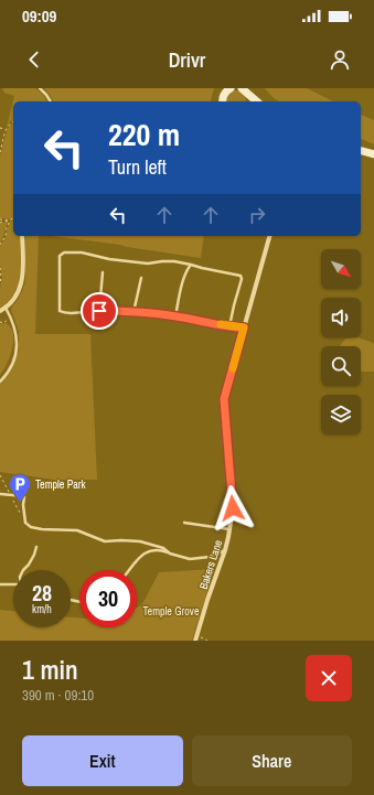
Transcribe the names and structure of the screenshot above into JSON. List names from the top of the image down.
{
  "streets": {
    "street": ["Bakers Lane"]
  },
  "parks": ["Temple Grove"],
  "places": {
    "parking": ["Temple Park"]
  },
  "north": "bottom right",
  "page": {
    "status": "09:09",
    "header": "Drivr",
    "turn": ["220 m", "Turn left"],
    "speed": "28 km/h",
    "limit": "30",
    "heading": ["1 min", "390 m · 09:10"],
    "buttons": ["Exit", "Share"]
  }
}
